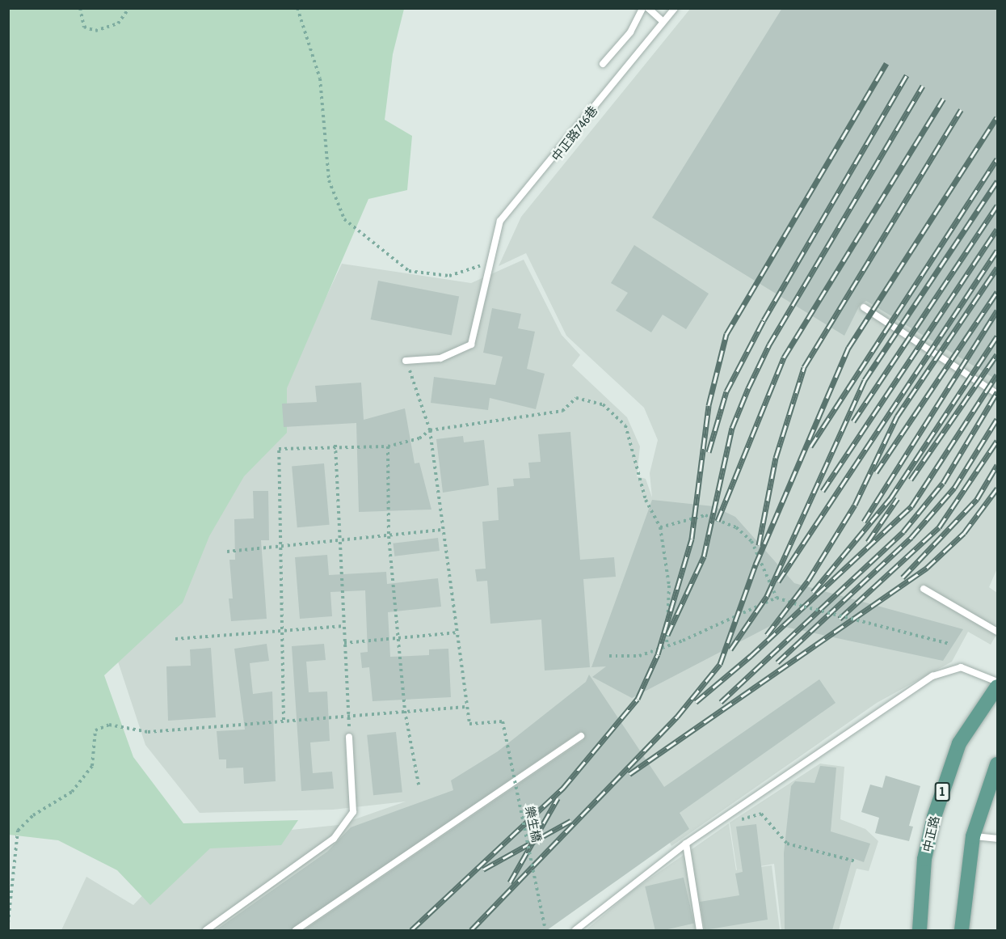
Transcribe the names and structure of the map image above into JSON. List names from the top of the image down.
{
  "streets": {
    "main road": ["1", "中正路"],
    "lane": ["中正路746巷"],
    "path": ["樂生橋"]
  }
}
